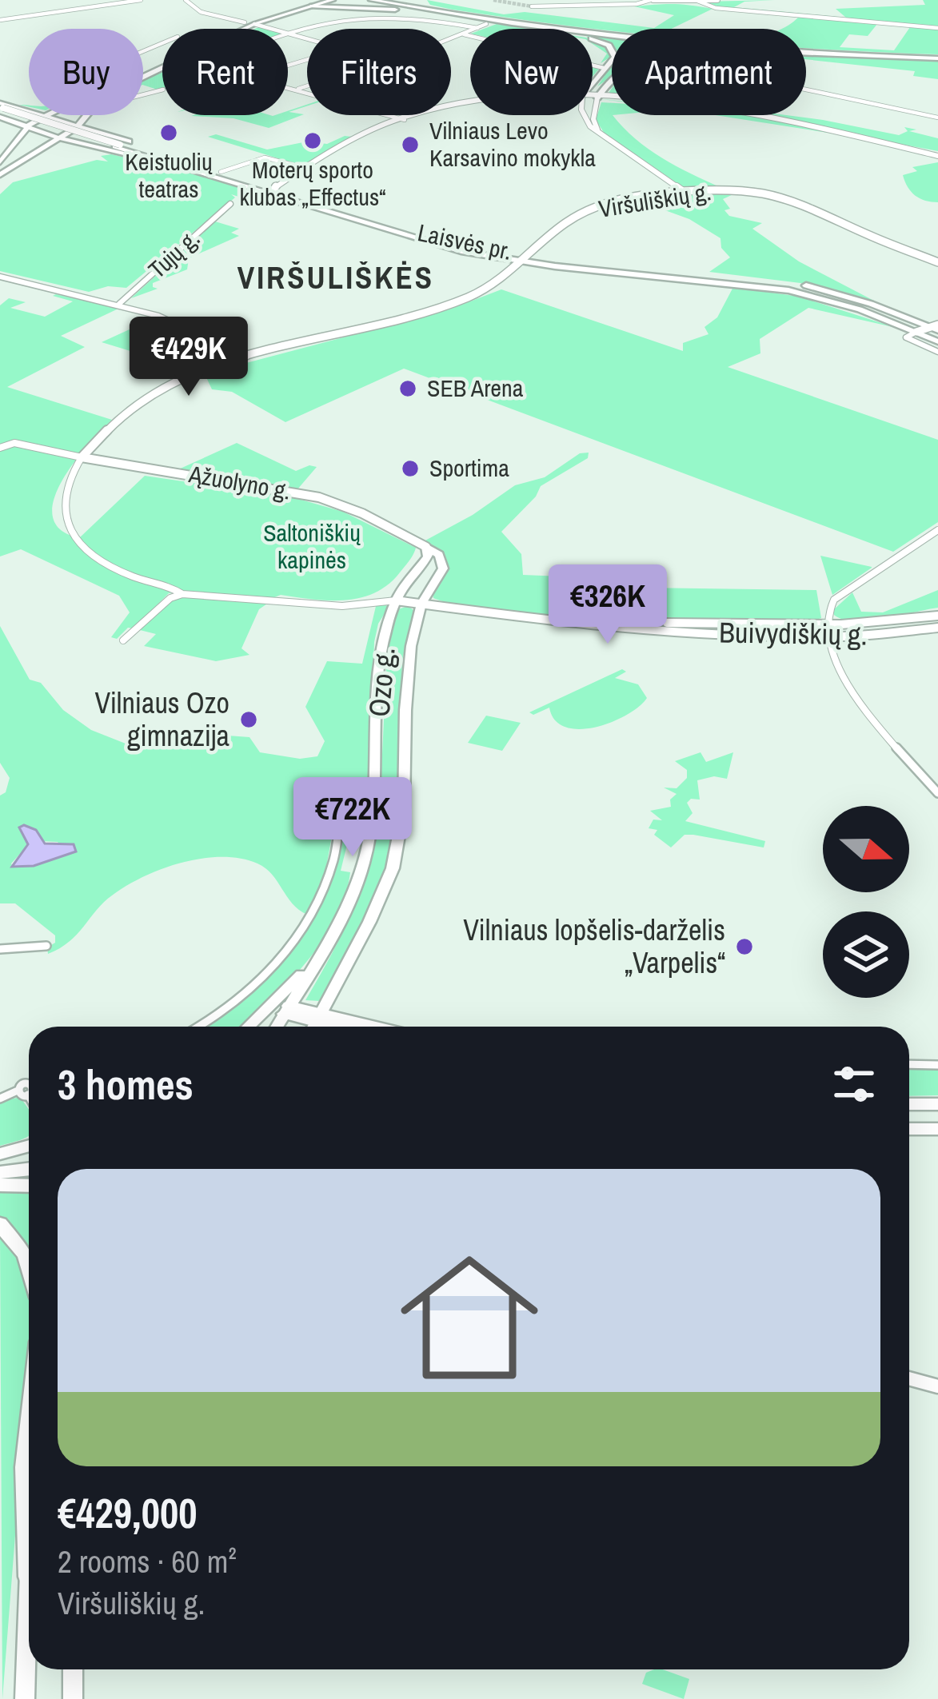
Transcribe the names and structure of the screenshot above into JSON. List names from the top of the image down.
{
  "streets": {
    "main road": [
      "Viršuliškių g.",
      "Laisvės pr.",
      "Ąžuolyno g.",
      "Buivydiškių g.",
      "Ozo g."
    ],
    "street": ["Tujų g."]
  },
  "crossings": [
    ["Viršuliškių g.", "Laisvės pr."],
    ["Viršuliškių g.", "Ąžuolyno g."],
    ["Ąžuolyno g.", "Ozo g."],
    ["Buivydiškių g.", "Ozo g."]
  ],
  "districts": ["VIRŠULIŠKĖS"],
  "parks": ["Saltoniškių kapinės"],
  "places": [
    "Keistuolių teatras",
    "Moterų sporto klubas „Effectus“",
    "Vilniaus Levo Karsavino mokykla",
    "SEB Arena",
    "Sportima",
    "Vilniaus Ozo gimnazija",
    "Vilniaus lopšelis-darželis „Varpelis“"
  ],
  "north": "right",
  "page": {
    "chip": [
      "Buy",
      "Rent",
      "Filters",
      "New",
      "Apartment"
    ],
    "price": ["€429K", "€326K", "€722K"],
    "heading": "3 homes",
    "list": [
      {
        "name": "€429,000",
        "note": "2 rooms · 60 m² · Viršuliškių g."
      }
    ]
  }
}
